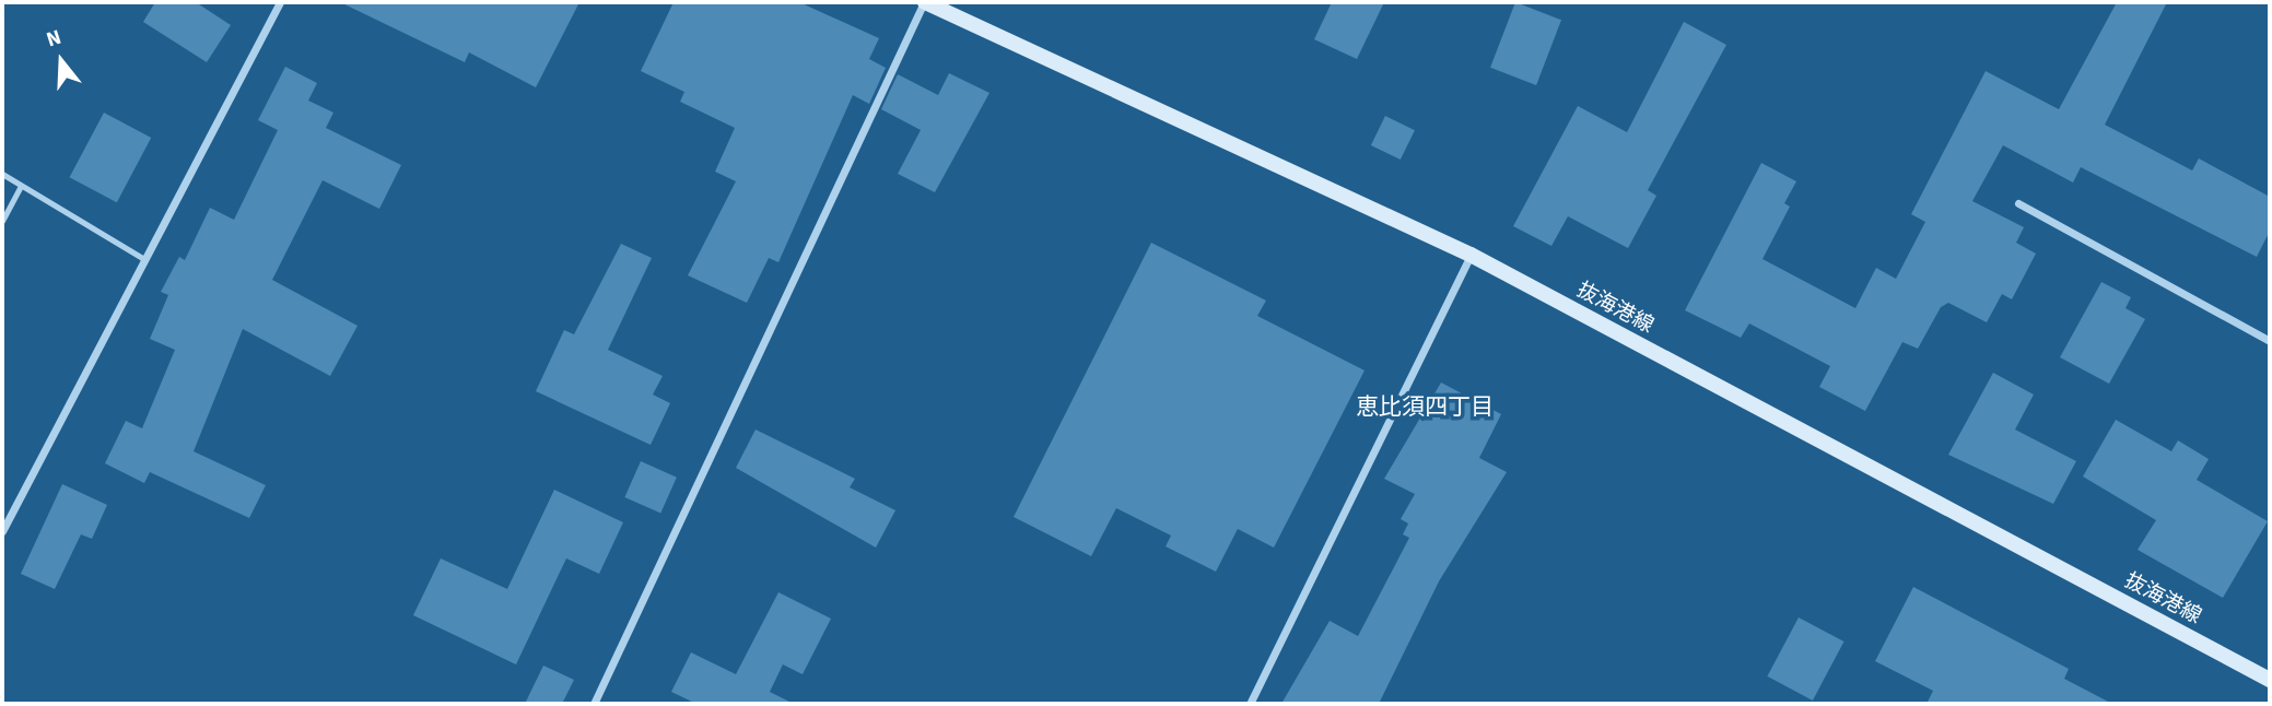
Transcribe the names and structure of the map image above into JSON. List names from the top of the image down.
{
  "streets": {
    "main road": ["抜海港線"]
  },
  "districts": ["恵比須四丁目"],
  "north": "top"
}
